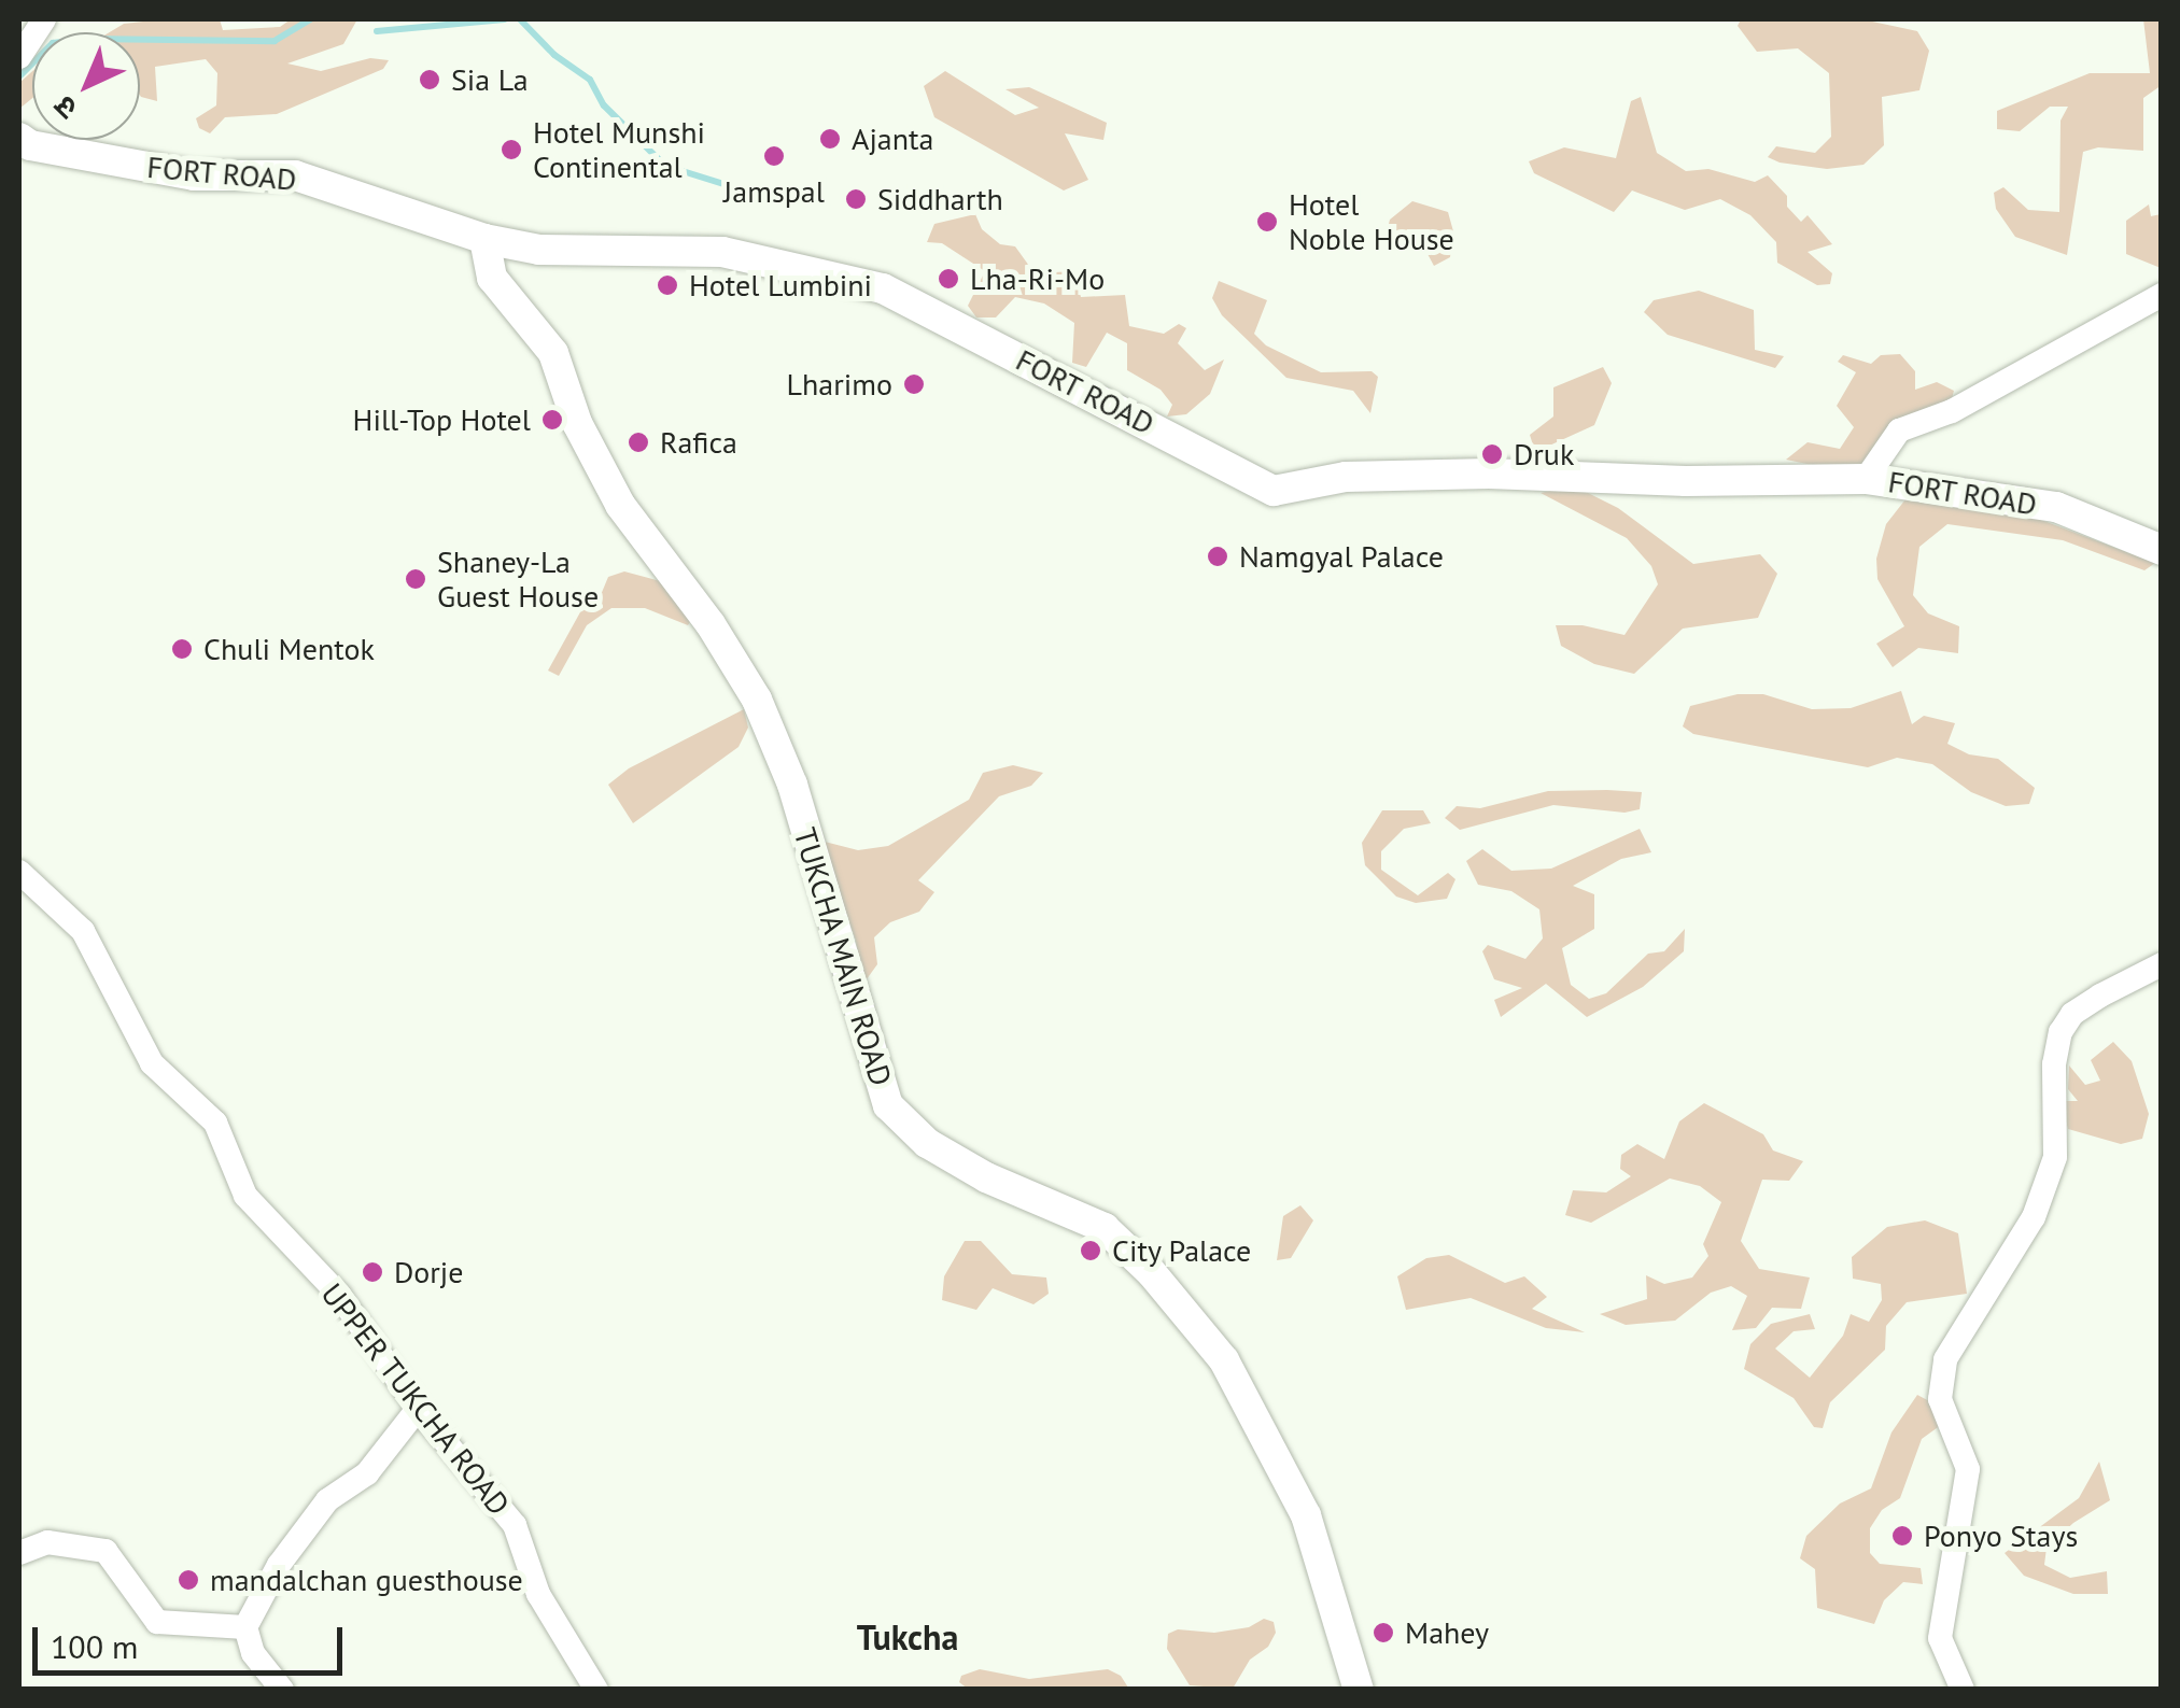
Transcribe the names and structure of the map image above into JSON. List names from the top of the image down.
{
  "streets": {
    "street": ["FORT ROAD", "TUKCHA MAIN ROAD", "UPPER TUKCHA ROAD"]
  },
  "crossings": [
    ["FORT ROAD", "TUKCHA MAIN ROAD"]
  ],
  "districts": ["Tukcha"],
  "places": [
    "Sia La",
    "Ajanta",
    "Hotel Munshi Continental",
    "Jamspal",
    "Siddharth",
    "Hotel Noble House",
    "Lha-Ri-Mo",
    "Hotel Lumbini",
    "Lharimo",
    "Hill-Top Hotel",
    "Rafica",
    "Druk",
    "Namgyal Palace",
    "Shaney-La Guest House",
    "Chuli Mentok",
    "City Palace",
    "Dorje",
    "Ponyo Stays",
    "mandalchan guesthouse",
    "Mahey"
  ],
  "scale_bar": "100 m",
  "north": "bottom left"
}
